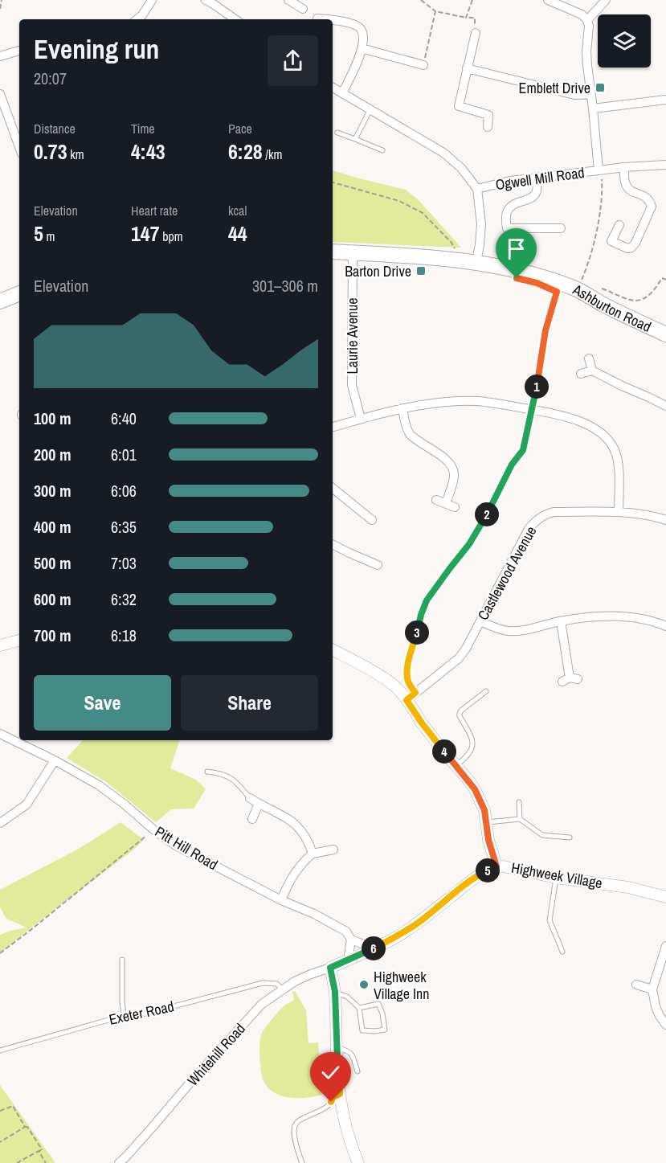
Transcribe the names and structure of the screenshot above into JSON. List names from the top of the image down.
{
  "streets": {
    "main road": ["Ashburton Road"],
    "street": [
      "Ogwell Mill Road",
      "Laurie Avenue",
      "Castlewood Avenue",
      "Pitt Hill Road",
      "Highweek Village",
      "Whitehill Road"
    ],
    "lane": ["Exeter Road"]
  },
  "crossings": [
    ["Ashburton Road", "Laurie Avenue"],
    ["Pitt Hill Road", "Highweek Village"],
    ["Highweek Village", "Whitehill Road"],
    ["Exeter Road", "Whitehill Road"]
  ],
  "places": {
    "transit": ["Emblett Drive", "Barton Drive"],
    "other": ["Highweek Village Inn"]
  },
  "page": {
    "heading": ["Evening run", "20:07"],
    "stats": [
      ["Distance", "0.73 km"],
      ["Time", "4:43"],
      ["Pace", "6:28 /km"],
      ["Elevation", "5 m"],
      ["Heart rate", "147 bpm"],
      ["kcal", "44"]
    ],
    "chart": ["Elevation", "301–306 m"],
    "pins": [
      "1",
      "2",
      "3",
      "4",
      "5",
      "6"
    ],
    "list": [
      {
        "name": "100 m",
        "note": "6:40"
      },
      {
        "name": "200 m",
        "note": "6:01"
      },
      {
        "name": "300 m",
        "note": "6:06"
      },
      {
        "name": "400 m",
        "note": "6:35"
      },
      {
        "name": "500 m",
        "note": "7:03"
      },
      {
        "name": "600 m",
        "note": "6:32"
      },
      {
        "name": "700 m",
        "note": "6:18"
      }
    ],
    "buttons": ["Save", "Share"]
  }
}
